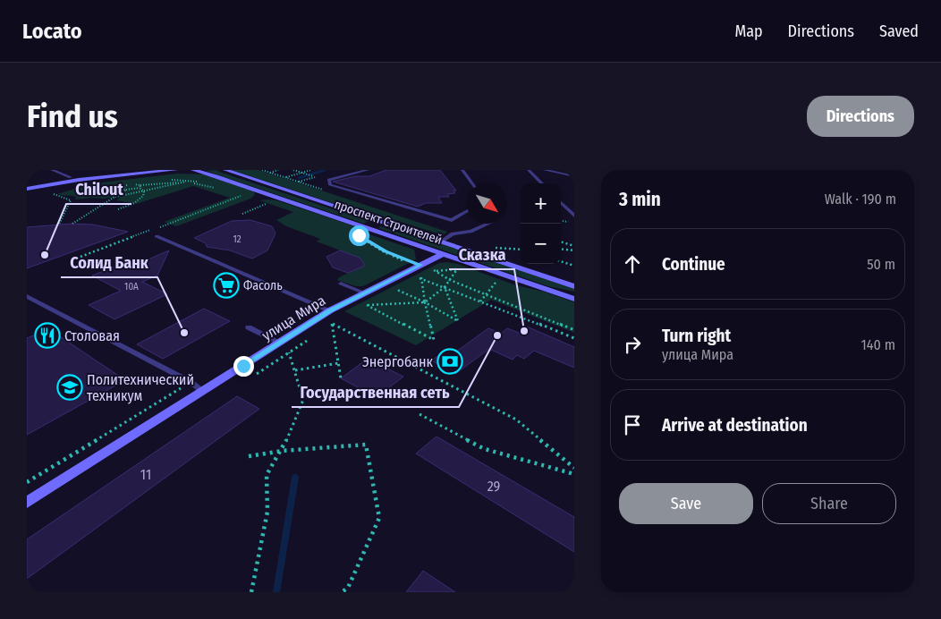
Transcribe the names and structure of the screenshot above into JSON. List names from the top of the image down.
{
  "streets": {
    "street": ["проспект Строителей", "улица Мира"]
  },
  "crossings": [
    ["проспект Строителей", "улица Мира"]
  ],
  "places": {
    "other": [
      "Chilout",
      "Сказка",
      "Солид Банк",
      "Государственная сеть"
    ],
    "supermarket": ["Фасоль"],
    "restaurant": ["Столовая"],
    "bank": ["Энергобанк"],
    "school or university": ["Политехнический техникум"]
  },
  "house_numbers": [
    "12",
    "10А",
    "11",
    "29"
  ],
  "north": "bottom right",
  "page": {
    "header": "Locato",
    "nav": ["Map", "Directions", "Saved"],
    "buttons": [
      "Directions",
      ["Save", "Share"]
    ],
    "title": "Find us",
    "heading": ["3 min", "Walk · 190 m"],
    "map_buttons": ["+", "−"],
    "list": [
      ["Continue", "50 m"],
      ["Turn right", "улица Мира", "140 m"],
      "Arrive at destination"
    ]
  }
}
